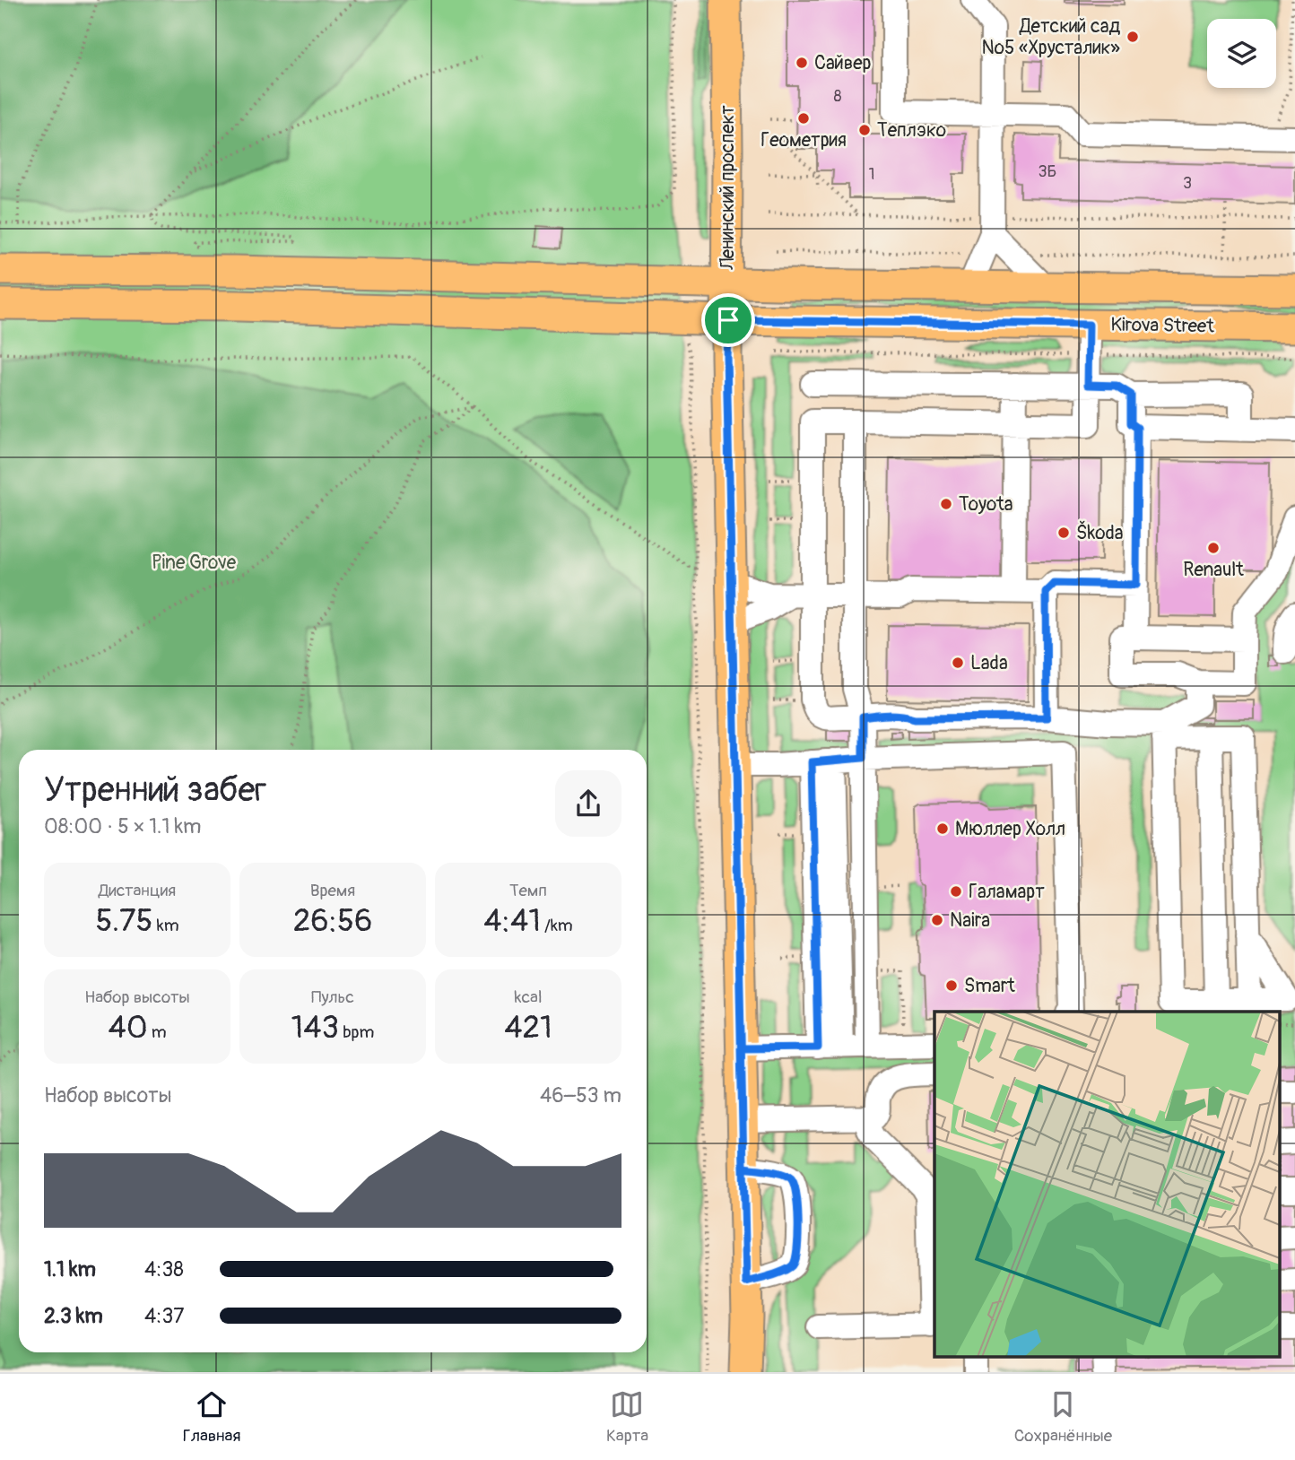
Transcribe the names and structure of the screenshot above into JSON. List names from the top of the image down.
{
  "streets": {
    "main road": ["Ленинский проспект", "Kirova Street"]
  },
  "crossings": [
    ["Ленинский проспект", "Kirova Street"]
  ],
  "parks": ["Pine Grove"],
  "places": [
    "Детский сад №5 «Хрусталик»",
    "Сайвер",
    "Геометрия",
    "Теплэко",
    "Toyota",
    "Škoda",
    "Renault",
    "Lada",
    "Мюллер Холл",
    "Галамарт",
    "Naira",
    "Smart"
  ],
  "house_numbers": [
    "8",
    "3Б",
    "1",
    "3"
  ],
  "page": {
    "heading": ["Утренний забег", "08:00 · 5 × 1.1 km"],
    "stats": [
      ["Дистанция", "5.75 km"],
      ["Время", "26:56"],
      ["Темп", "4:41 /km"],
      ["Набор высоты", "40 m"],
      ["Пульс", "143 bpm"],
      ["kcal", "421"]
    ],
    "chart": ["Набор высоты", "46–53 m"],
    "list": [
      {
        "name": "1.1 km",
        "note": "4:38"
      },
      {
        "name": "2.3 km",
        "note": "4:37"
      }
    ],
    "tabs": ["Главная", "Карта", "Сохранённые"]
  }
}
